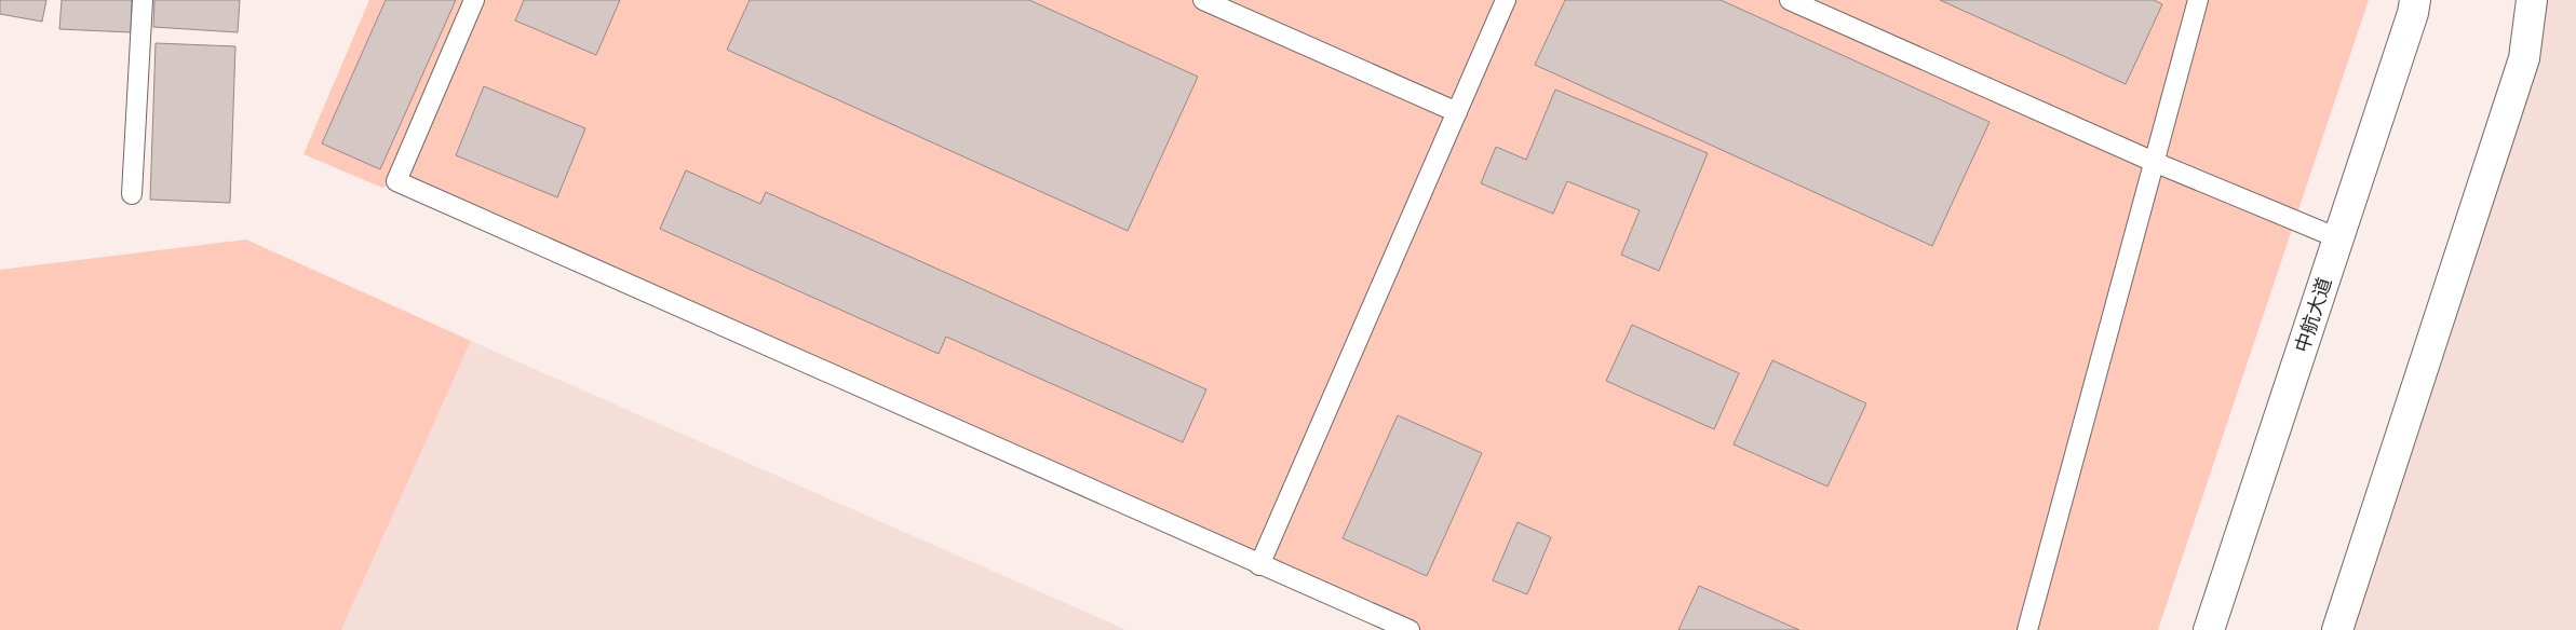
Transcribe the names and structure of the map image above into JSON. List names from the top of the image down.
{
  "streets": {
    "main road": ["中航大道"]
  }
}
